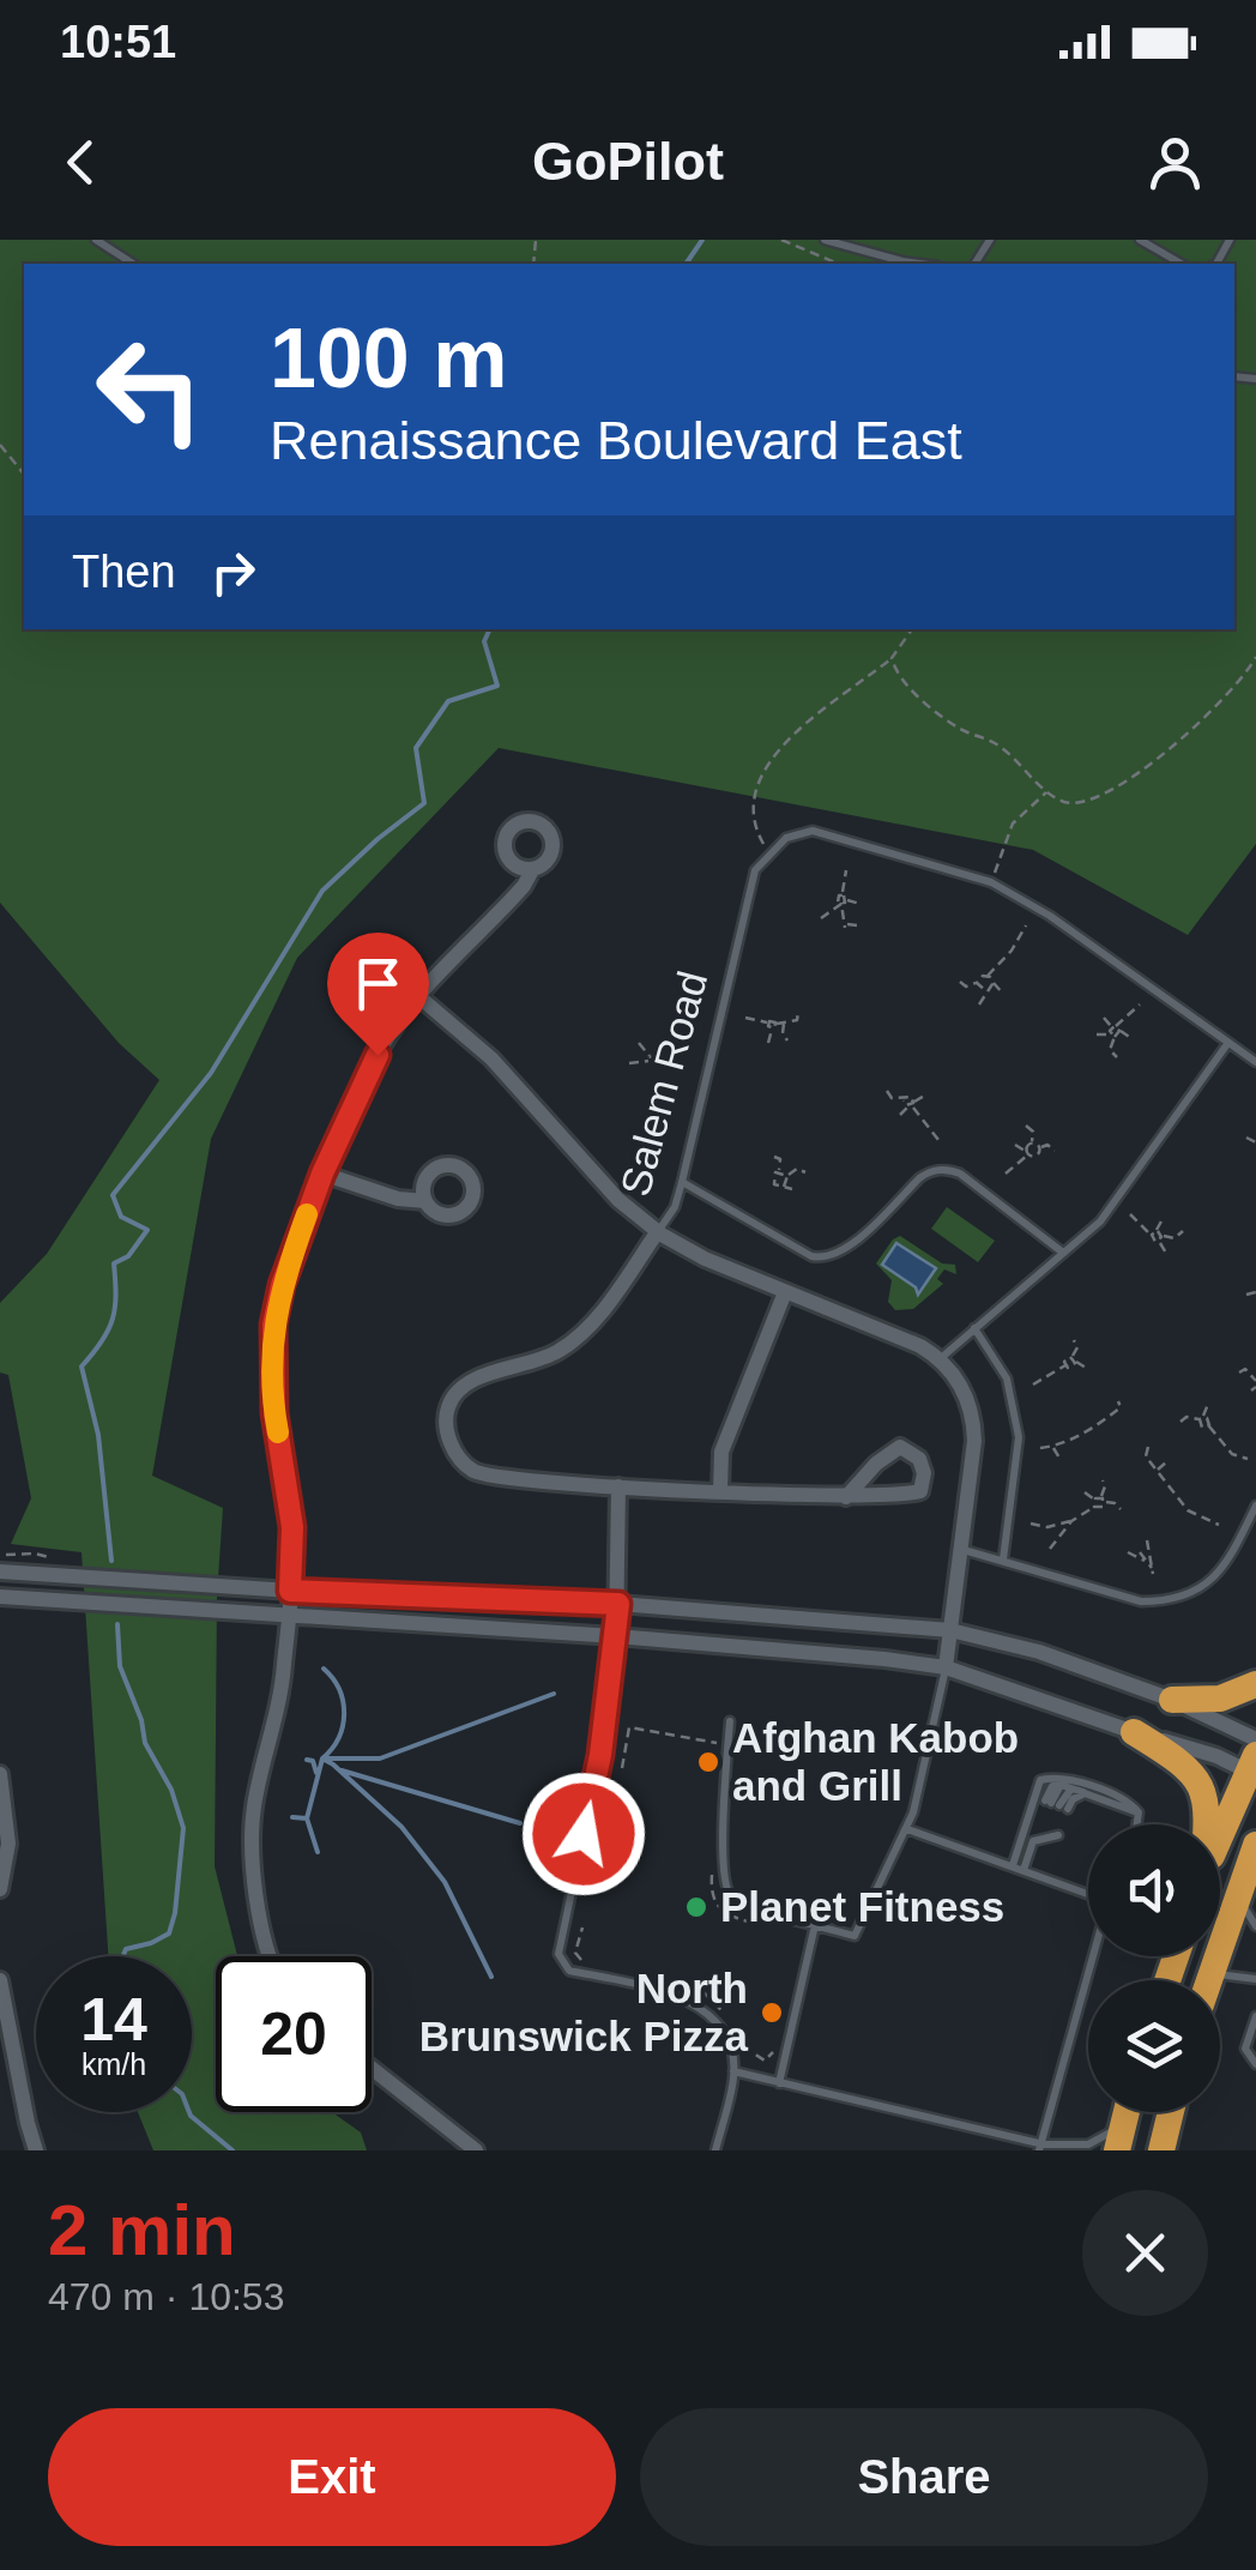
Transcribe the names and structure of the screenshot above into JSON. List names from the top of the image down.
{
  "streets": {
    "street": ["Salem Road"]
  },
  "places": ["Afghan Kabob and Grill", "Planet Fitness", "North Brunswick Pizza"],
  "page": {
    "status": "10:51",
    "header": "GoPilot",
    "turn": ["100 m", "Renaissance Boulevard East"],
    "then": "Then",
    "speed": "14 km/h",
    "limit": "20",
    "heading": ["2 min", "470 m · 10:53"],
    "buttons": ["Exit", "Share"]
  }
}
